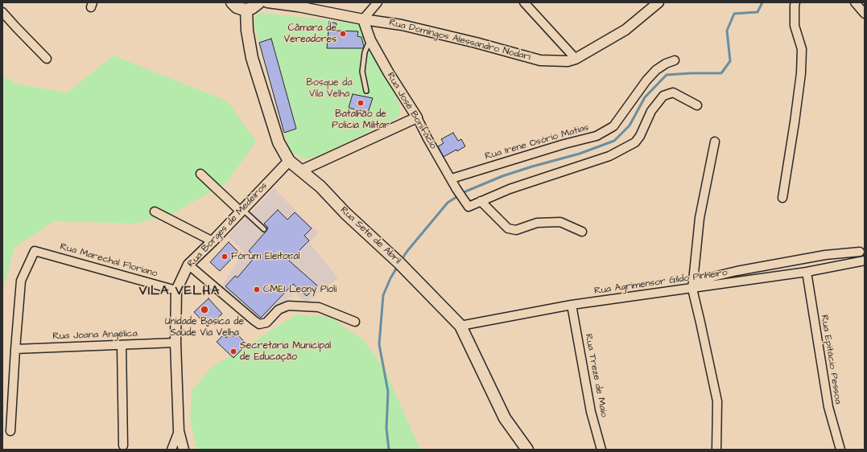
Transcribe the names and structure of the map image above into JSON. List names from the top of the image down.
{
  "streets": {
    "main road": ["Rua Sete de Abril"],
    "street": [
      "Rua Domingos Alessandro Nodari",
      "Rua José Bonifácio",
      "Rua Irene Osório Matias",
      "Rua Borges de Medeiros",
      "Rua Marechal Floriano",
      "Rua Agrimensor Gildo Pinheiro",
      "Rua Joana Angélica",
      "Rua Epitácio Pessoa",
      "Rua Treze de Maio"
    ]
  },
  "crossings": [
    ["Rua Domingos Alessandro Nodari", "Rua José Bonifácio"],
    ["Rua José Bonifácio", "Rua Irene Osório Matias"],
    ["Rua Borges de Medeiros", "Rua Sete de Abril"],
    ["Rua Borges de Medeiros", "Rua Marechal Floriano"],
    ["Rua Borges de Medeiros", "Rua Joana Angélica"],
    ["Rua Sete de Abril", "Rua Agrimensor Gildo Pinheiro"],
    ["Rua Marechal Floriano", "Rua Joana Angélica"],
    ["Rua Agrimensor Gildo Pinheiro", "Rua Epitácio Pessoa"],
    ["Rua Agrimensor Gildo Pinheiro", "Rua Treze de Maio"]
  ],
  "districts": ["VILA VELHA"],
  "parks": ["Bosque da Vila Velha"],
  "places": [
    "Câmara de Vereadores",
    "Batalhão de Polícia Militar",
    "Fórum Eleitoral",
    "CMEI Leony Pioli",
    "Unidade Básica de Saúde Via Velha",
    "Secretaria Municipal de Educação"
  ]
}
